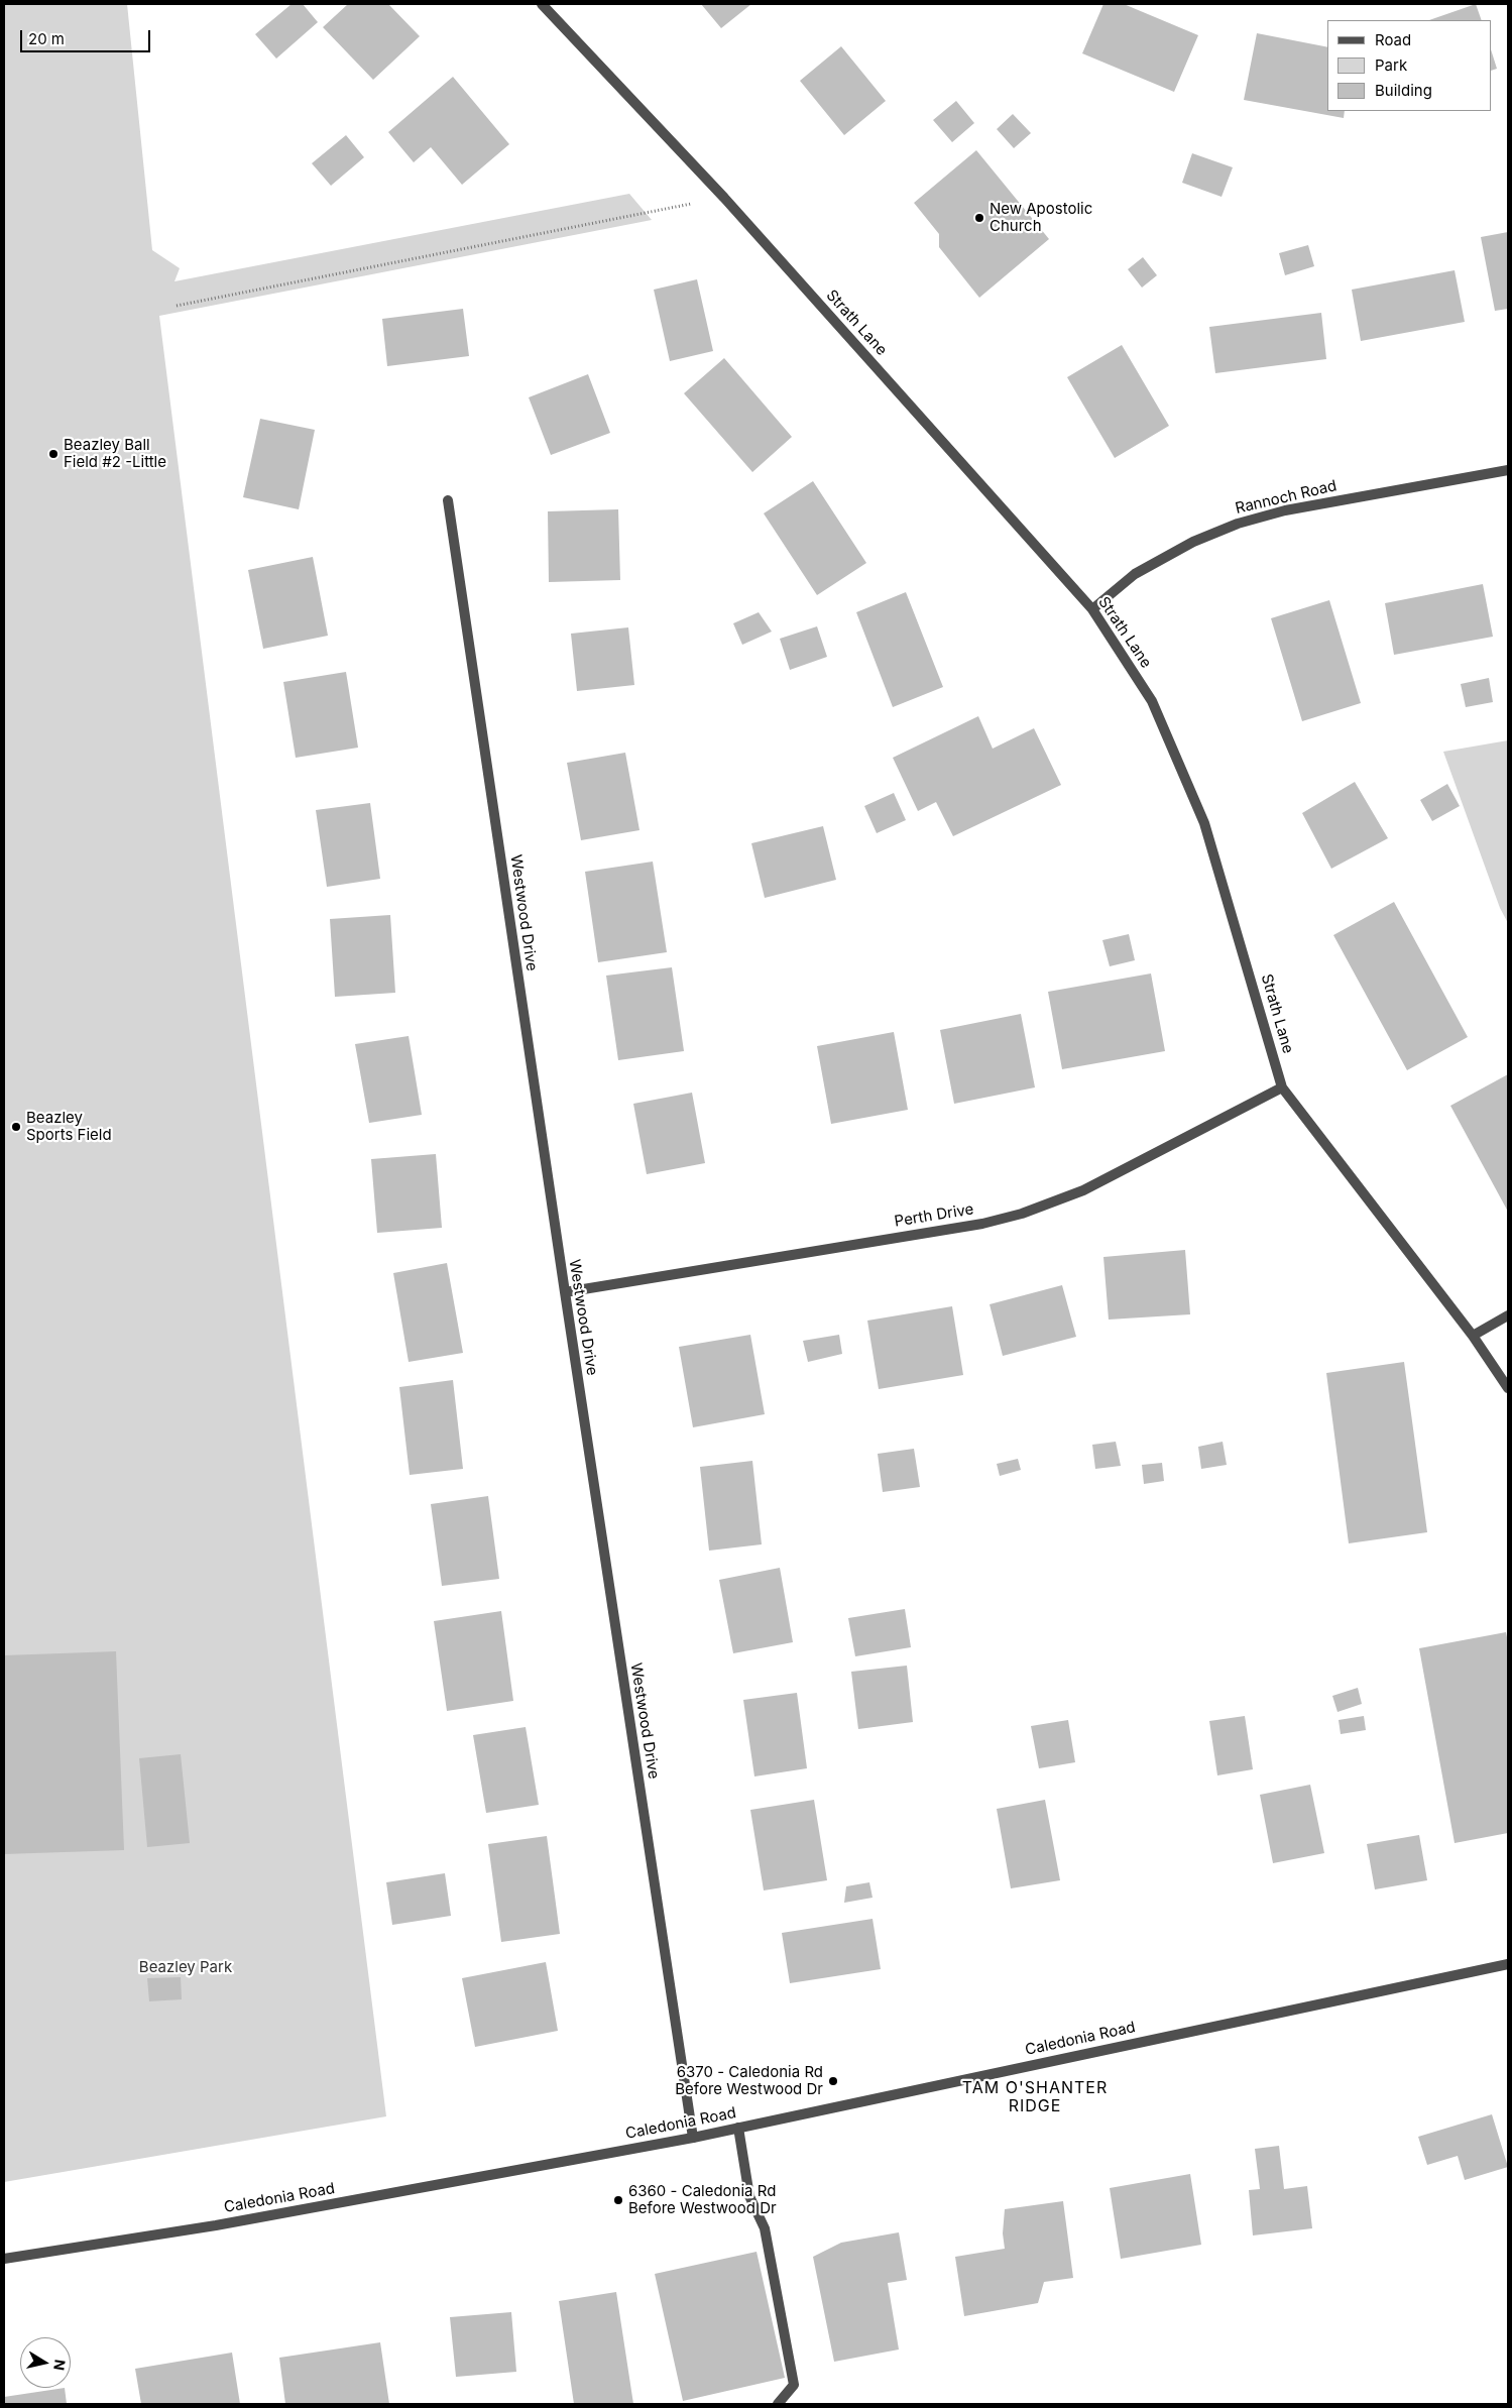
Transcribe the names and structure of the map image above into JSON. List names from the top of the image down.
{
  "streets": {
    "street": [
      "Strath Lane",
      "Rannoch Road",
      "Westwood Drive",
      "Perth Drive",
      "Caledonia Road"
    ]
  },
  "crossings": [
    ["Strath Lane", "Rannoch Road"],
    ["Strath Lane", "Perth Drive"],
    ["Westwood Drive", "Perth Drive"],
    ["Westwood Drive", "Caledonia Road"]
  ],
  "districts": ["TAM O'SHANTER RIDGE"],
  "parks": ["Beazley Park"],
  "places": [
    "New Apostolic Church",
    "Beazley Ball Field #2 -Little",
    "Beazley Sports Field",
    "6370 - Caledonia Rd Before Westwood Dr",
    "6360 - Caledonia Rd Before Westwood Dr"
  ],
  "legend": ["Road", "Park", "Building"],
  "scale_bar": "20 m",
  "north": "right"
}
